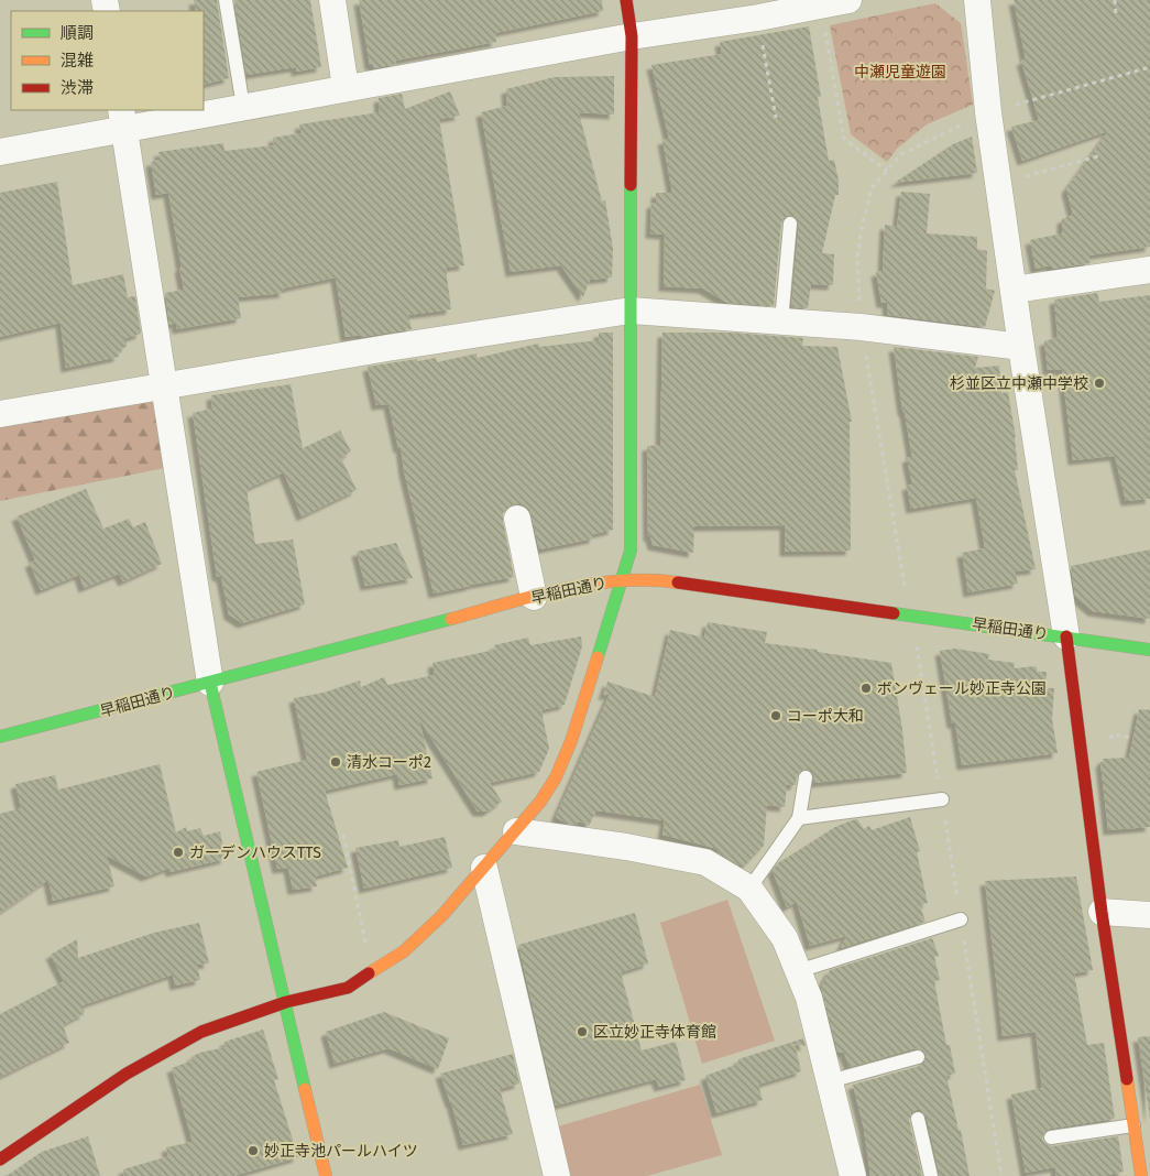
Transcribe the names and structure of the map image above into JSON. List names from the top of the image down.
{
  "streets": {
    "street": ["早稲田通り"]
  },
  "parks": ["中瀬児童遊園"],
  "places": [
    "杉並区立中瀬中学校",
    "ボンヴェール妙正寺公園",
    "コーポ大和",
    "清水コーポ2",
    "ガーデンハウスTTS",
    "区立妙正寺体育館",
    "妙正寺池パールハイツ"
  ],
  "legend": ["順調", "混雑", "渋滞"]
}
